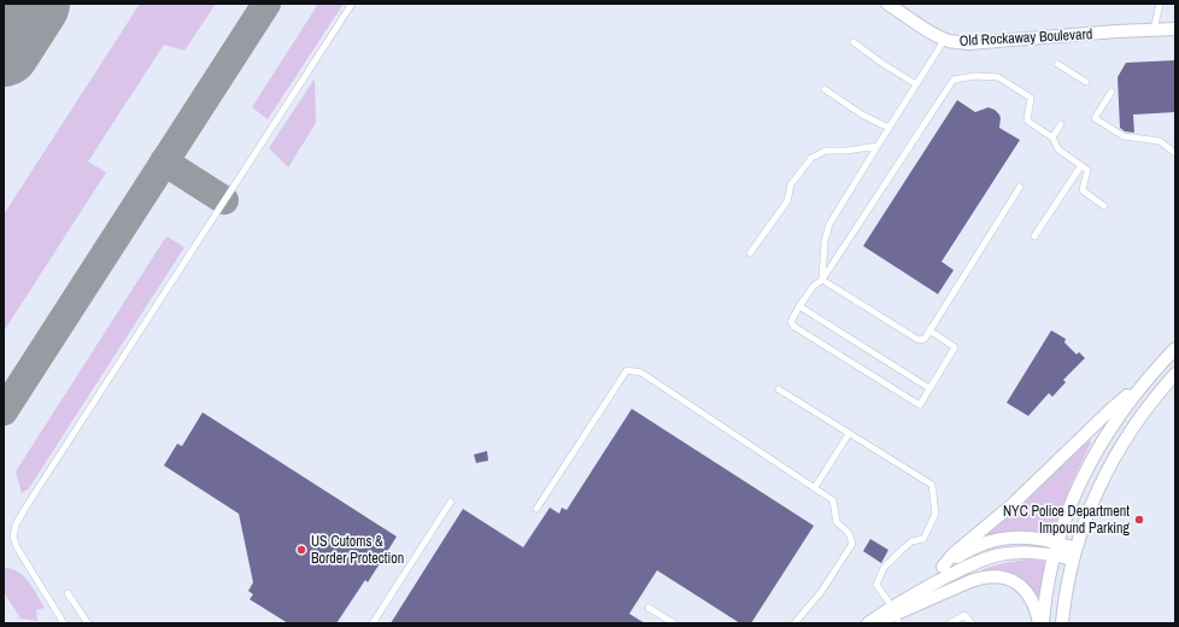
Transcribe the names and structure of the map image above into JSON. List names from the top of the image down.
{
  "streets": {
    "street": ["Old Rockaway Boulevard"]
  },
  "places": ["NYC Police Department Impound Parking", "US Cutoms & Border Protection"]
}
